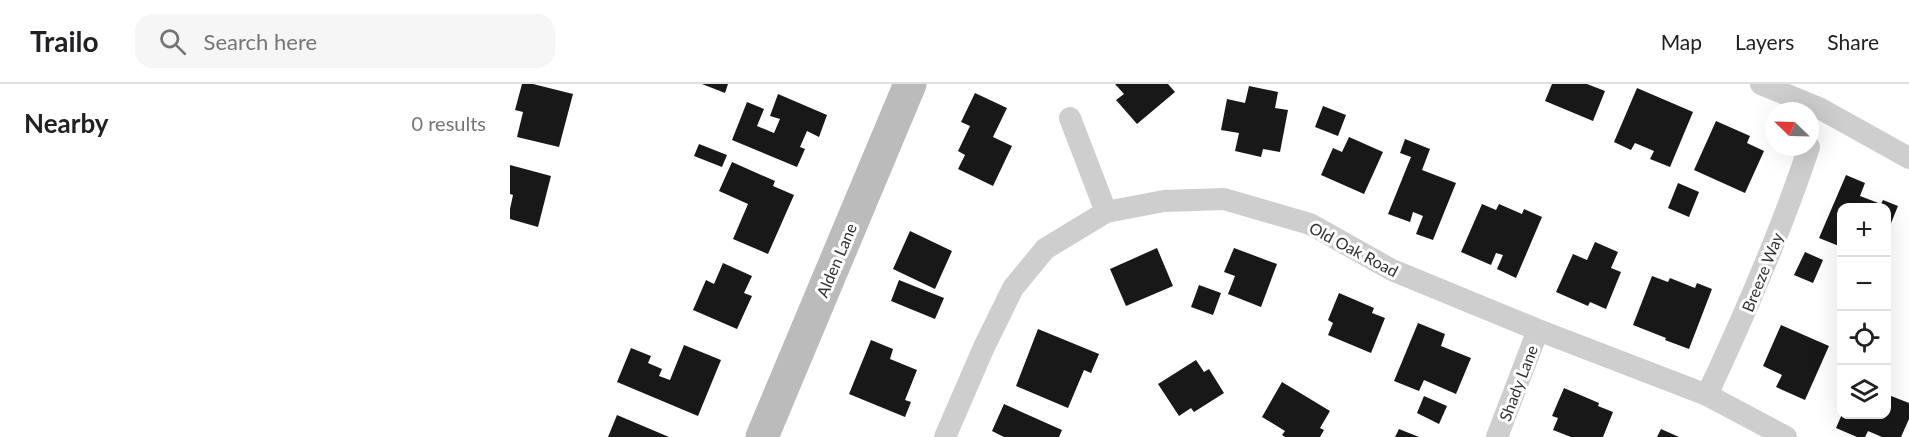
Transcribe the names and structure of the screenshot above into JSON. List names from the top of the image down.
{
  "streets": {
    "street": [
      "Old Oak Road",
      "Alden Lane",
      "Breeze Way",
      "Shady Lane"
    ]
  },
  "crossings": [
    ["Old Oak Road", "Breeze Way"],
    ["Old Oak Road", "Shady Lane"]
  ],
  "north": "top left",
  "page": {
    "header": "Trailo",
    "search": "Search here",
    "nav": ["Map", "Layers", "Share"],
    "heading": ["Nearby", "0 results"],
    "map_buttons": ["+", "−"]
  }
}
